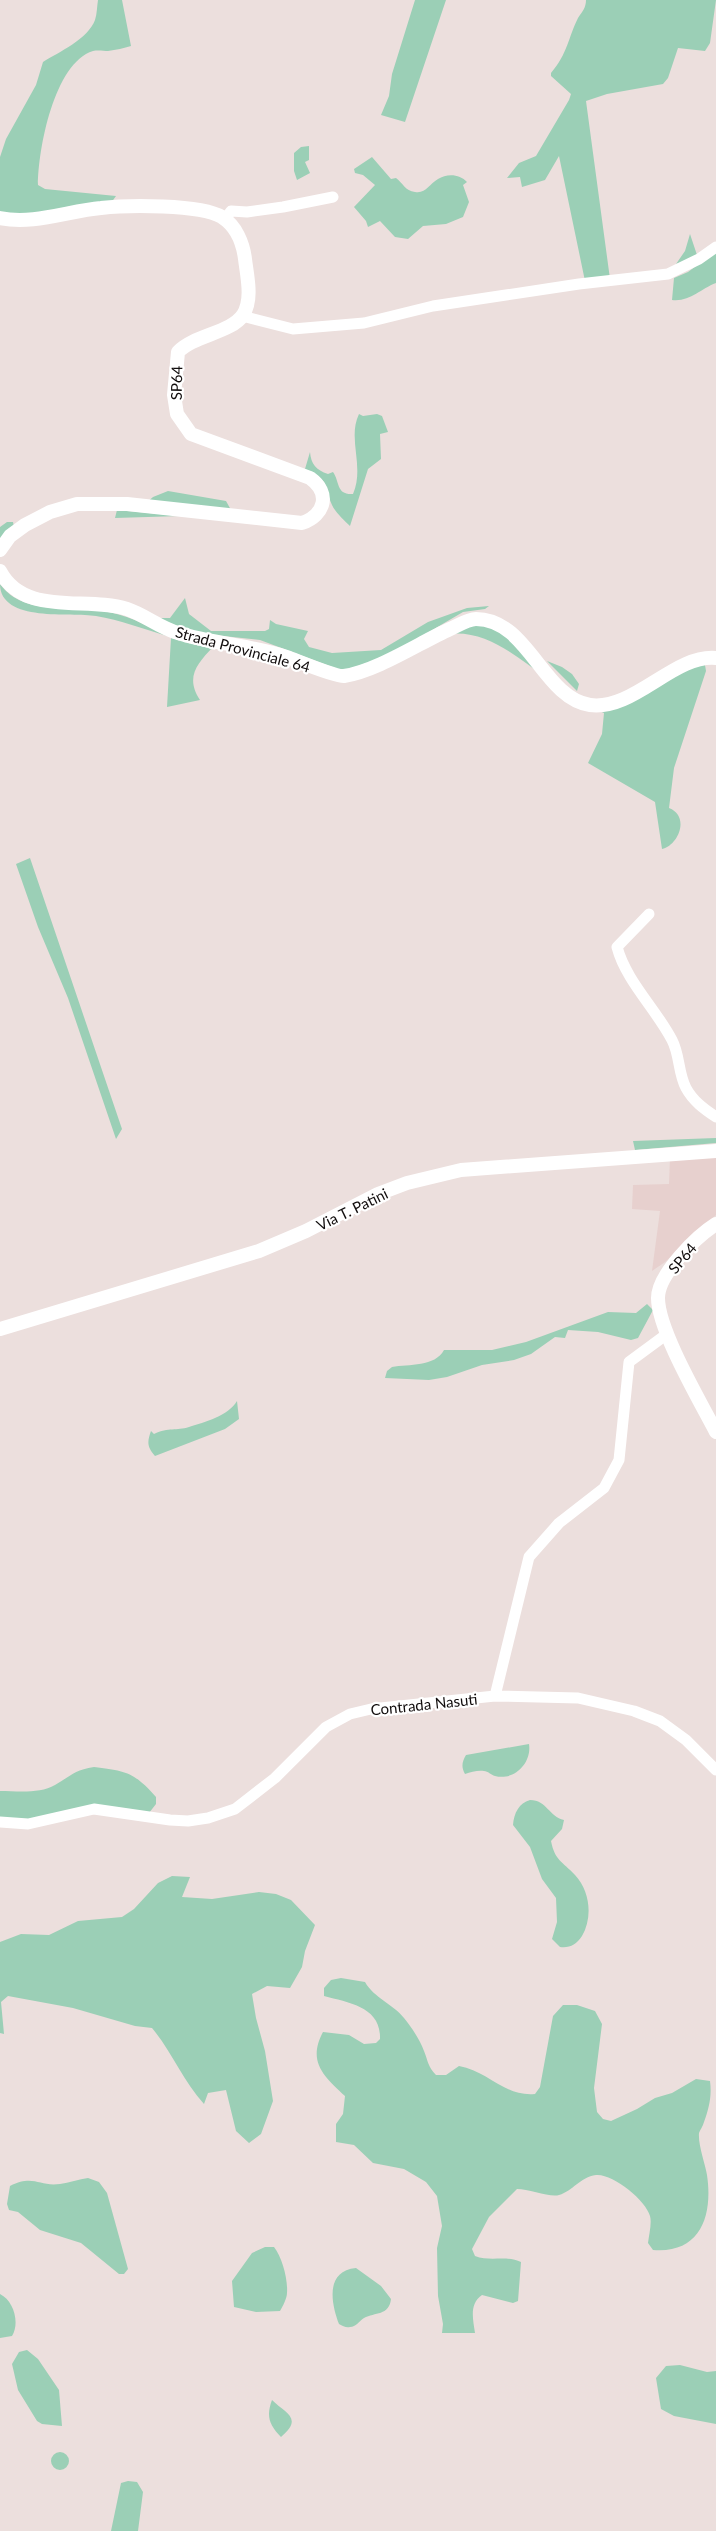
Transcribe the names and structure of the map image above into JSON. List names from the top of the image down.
{
  "streets": {
    "street": [
      "SP64",
      "Strada Provinciale 64",
      "Via T. Patini",
      "Contrada Nasuti"
    ]
  },
  "crossings": [
    ["SP64", "Contrada Nasuti"]
  ]
}
